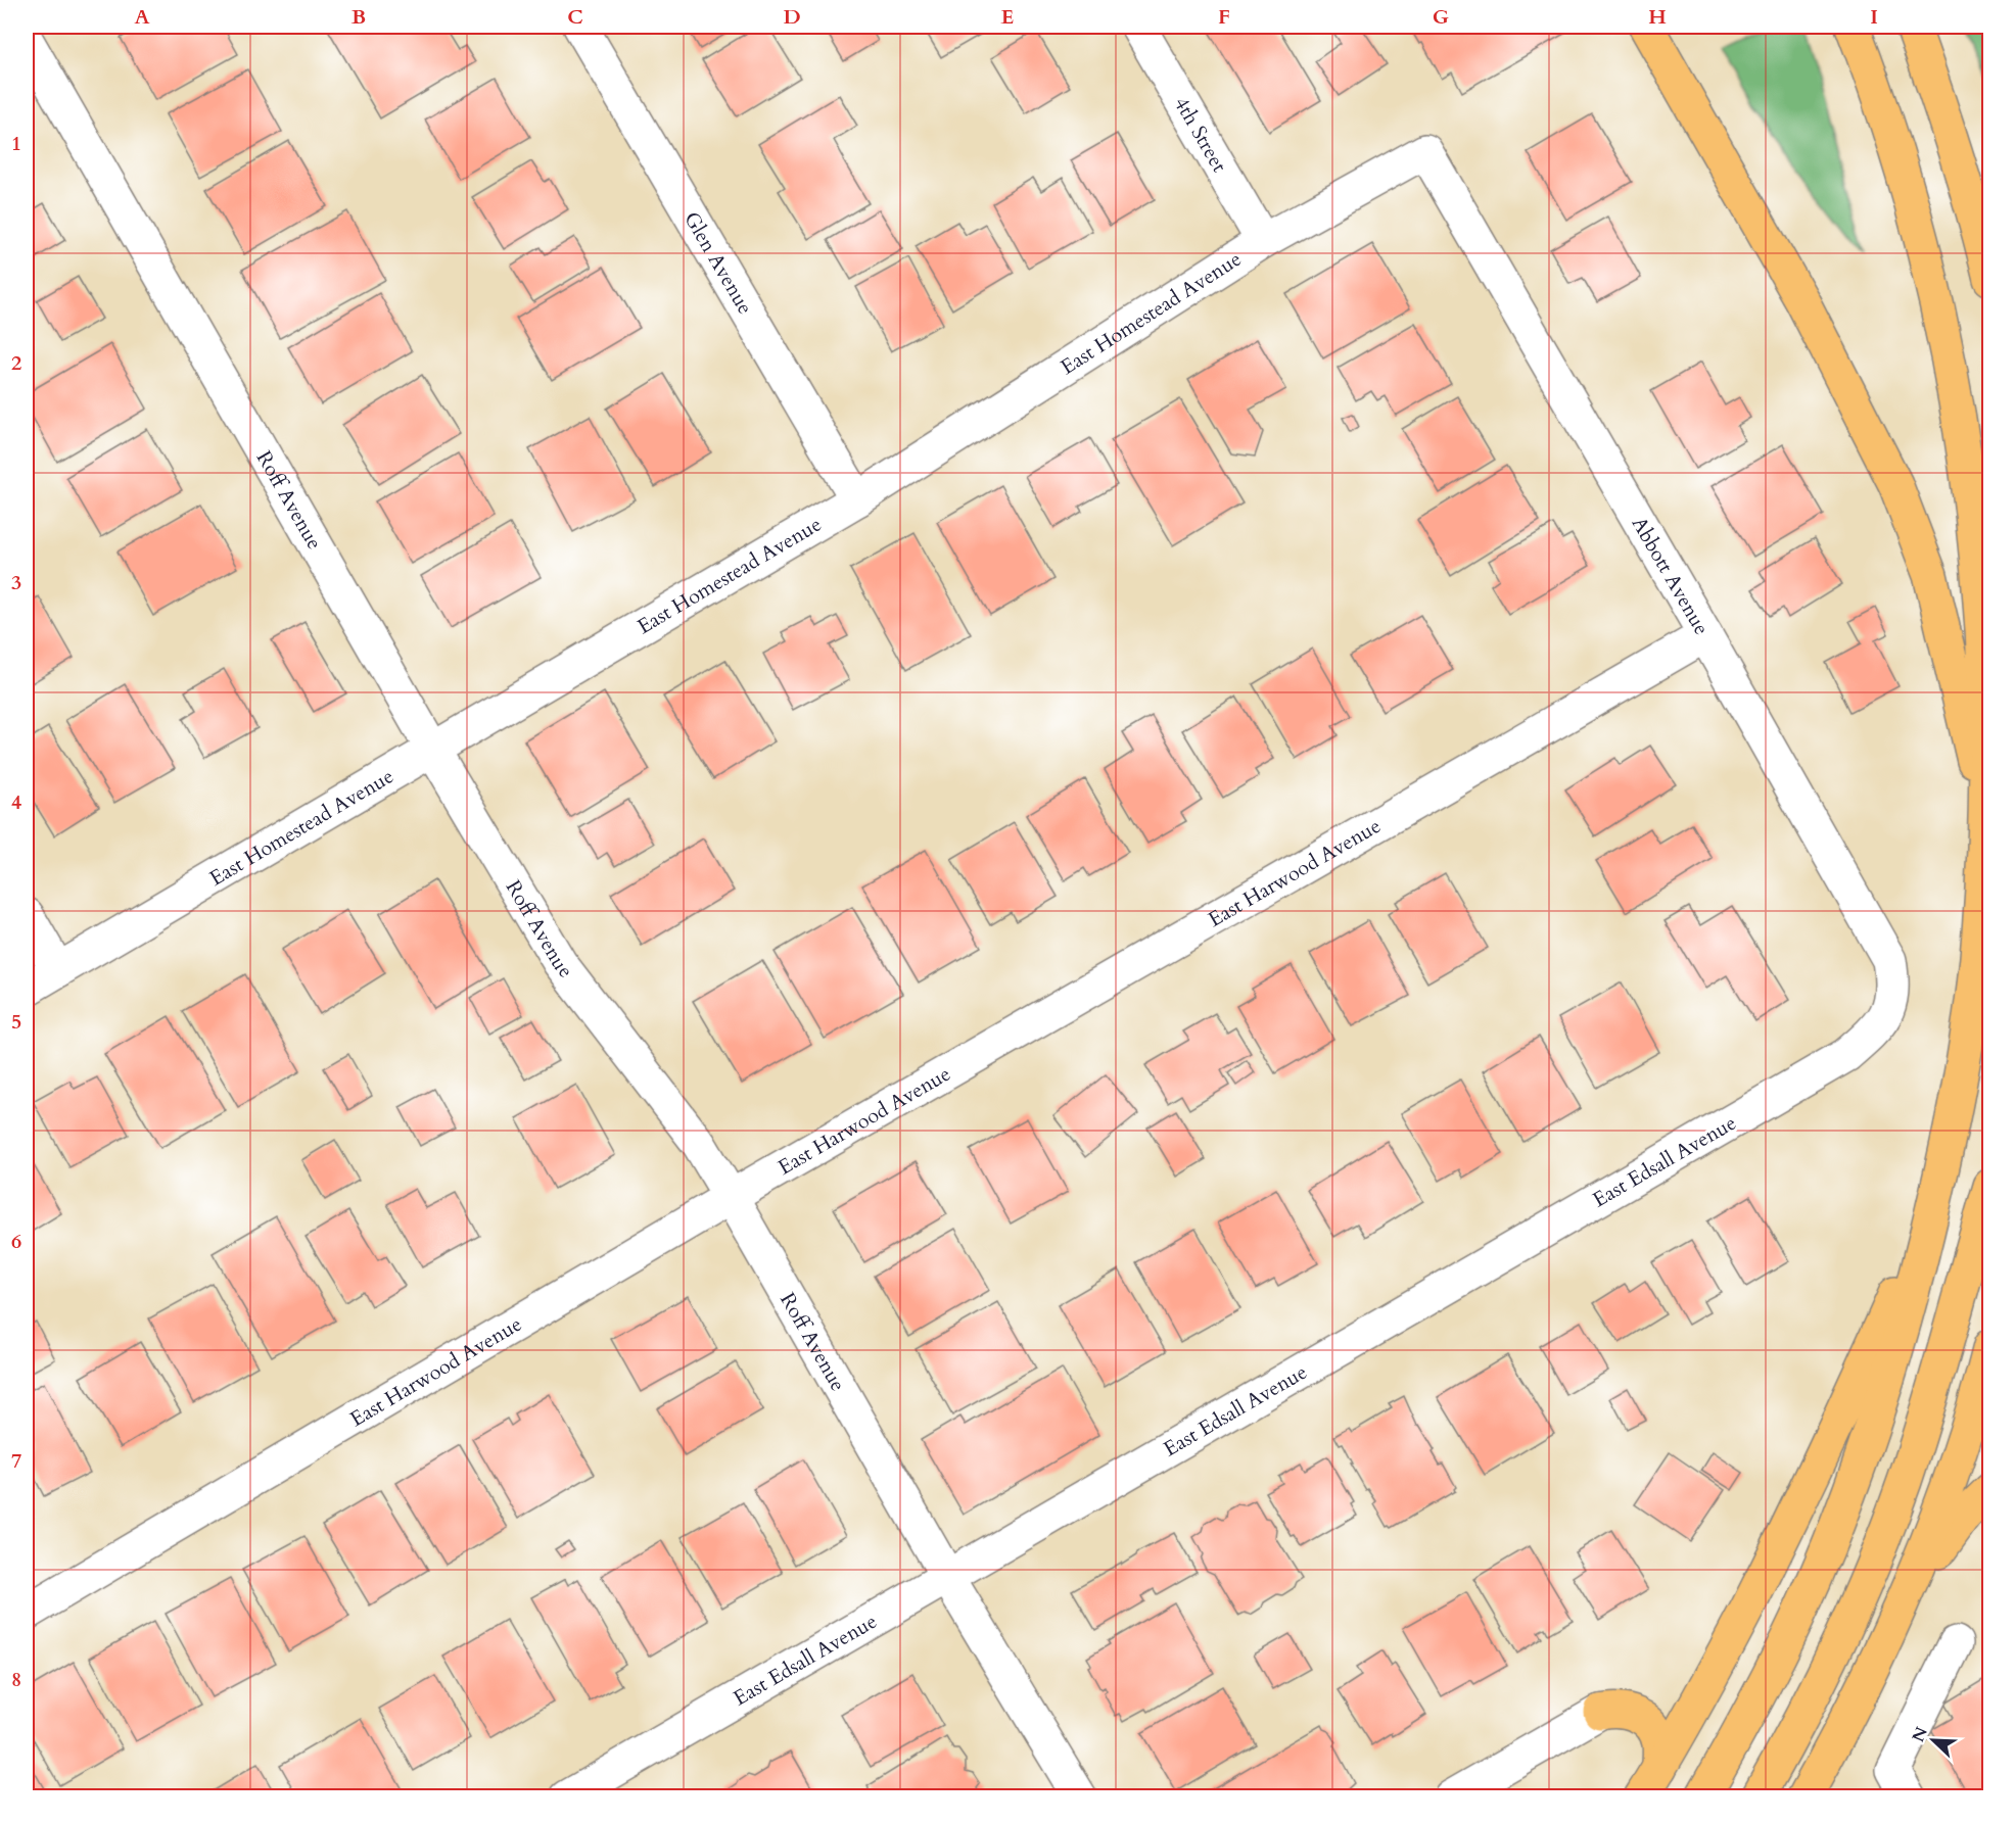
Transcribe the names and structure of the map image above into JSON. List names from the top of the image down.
{
  "streets": {
    "street": [
      "4th Street",
      "Glen Avenue",
      "East Homestead Avenue",
      "Roff Avenue",
      "Abbott Avenue",
      "East Harwood Avenue",
      "East Edsall Avenue"
    ]
  },
  "crossings": [
    ["4th Street", "East Homestead Avenue"],
    ["Glen Avenue", "East Homestead Avenue"],
    ["East Homestead Avenue", "Roff Avenue"],
    ["East Homestead Avenue", "Abbott Avenue"],
    ["Roff Avenue", "East Harwood Avenue"],
    ["Roff Avenue", "East Edsall Avenue"],
    ["Abbott Avenue", "East Harwood Avenue"],
    ["Abbott Avenue", "East Edsall Avenue"]
  ],
  "north": "top left",
  "grid": {
    "columns": [
      "A",
      "B",
      "C",
      "D",
      "E",
      "F",
      "G",
      "H",
      "I"
    ],
    "rows": [
      "1",
      "2",
      "3",
      "4",
      "5",
      "6",
      "7",
      "8"
    ]
  }
}
